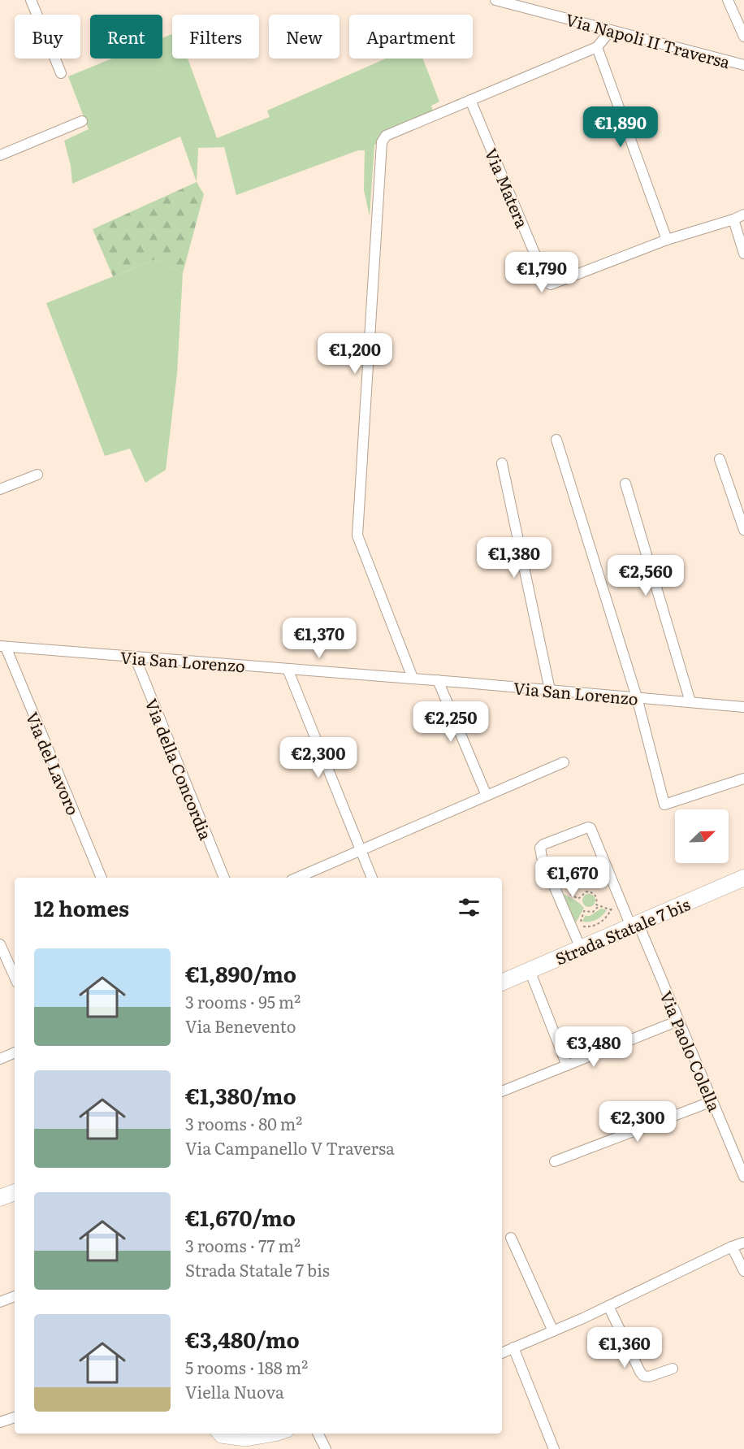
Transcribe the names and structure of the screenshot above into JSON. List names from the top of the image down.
{
  "streets": {
    "main road": ["Strada Statale 7 bis"],
    "street": [
      "Via Napoli II Traversa",
      "Via Matera",
      "Via San Lorenzo",
      "Via del Lavoro",
      "Via della Concordia",
      "Via Paolo Colella"
    ]
  },
  "crossings": [
    ["Via San Lorenzo", "Via del Lavoro"],
    ["Via San Lorenzo", "Via della Concordia"],
    ["Strada Statale 7 bis", "Via Paolo Colella"]
  ],
  "north": "top right",
  "page": {
    "chip": [
      "Buy",
      "Rent",
      "Filters",
      "New",
      "Apartment"
    ],
    "price": [
      "€1,890",
      "€1,790",
      "€1,200",
      "€1,380",
      "€2,560",
      "€1,370",
      "€2,250",
      "€2,300",
      "€1,670",
      "€3,480",
      "€2,300",
      "€1,360"
    ],
    "heading": "12 homes",
    "list": [
      {
        "name": "€1,890/mo",
        "note": "3 rooms · 95 m² · Via Benevento"
      },
      {
        "name": "€1,380/mo",
        "note": "3 rooms · 80 m² · Via Campanello V Traversa"
      },
      {
        "name": "€1,670/mo",
        "note": "3 rooms · 77 m² · Strada Statale 7 bis"
      },
      {
        "name": "€3,480/mo",
        "note": "5 rooms · 188 m² · Viella Nuova"
      }
    ]
  }
}
